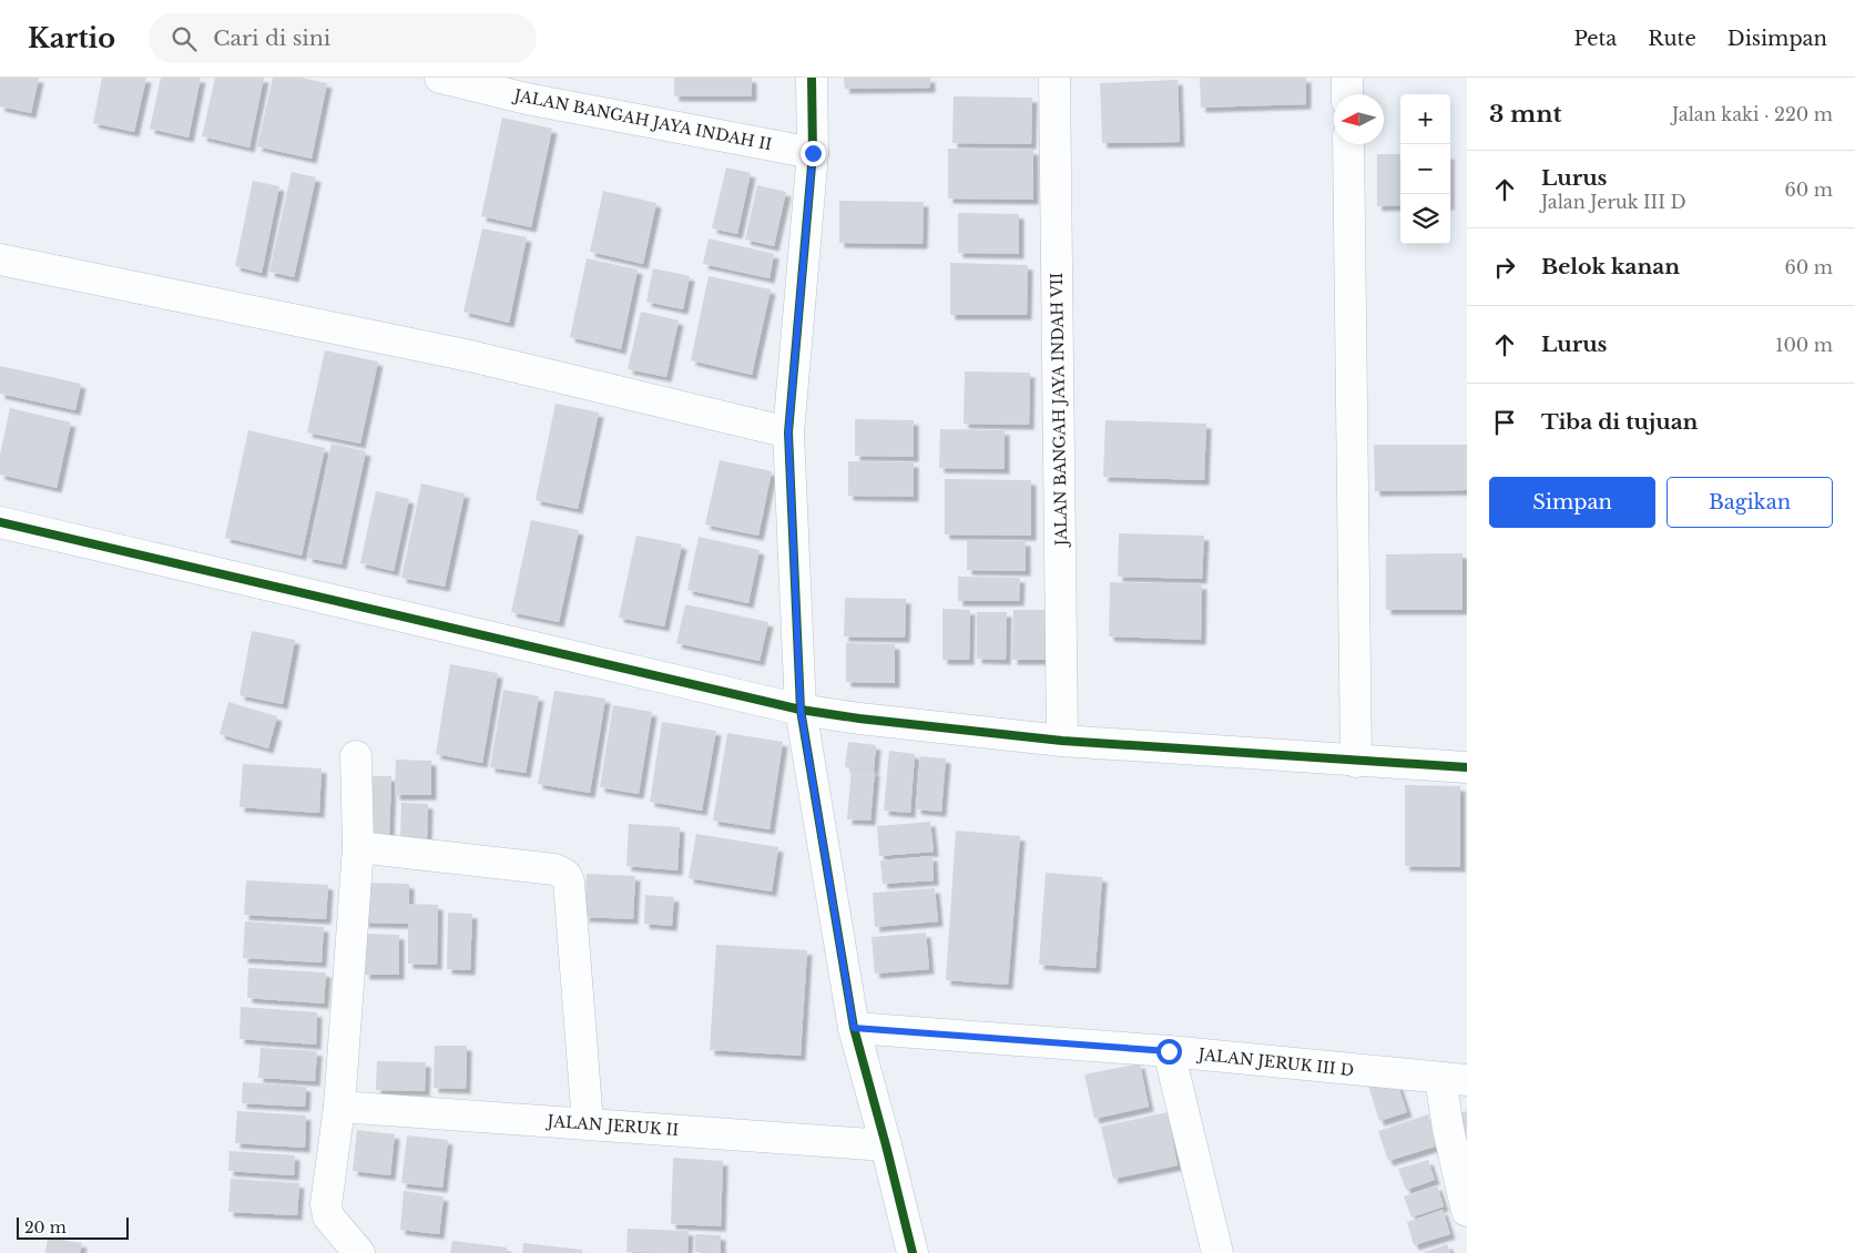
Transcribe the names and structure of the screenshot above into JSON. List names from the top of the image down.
{
  "streets": {
    "street": [
      "JALAN BANGAH JAYA INDAH II",
      "JALAN BANGAH JAYA INDAH VII",
      "JALAN JERUK III D",
      "JALAN JERUK II"
    ]
  },
  "scale_bar": "20 m",
  "north": "left",
  "page": {
    "header": "Kartio",
    "search": "Cari di sini",
    "nav": ["Peta", "Rute", "Disimpan"],
    "heading": ["3 mnt", "Jalan kaki · 220 m"],
    "map_buttons": ["+", "−"],
    "list": [
      ["Lurus", "Jalan Jeruk III D", "60 m"],
      ["Belok kanan", "60 m"],
      ["Lurus", "100 m"],
      "Tiba di tujuan"
    ],
    "buttons": ["Simpan", "Bagikan"],
    "scale": "20 m"
  }
}
